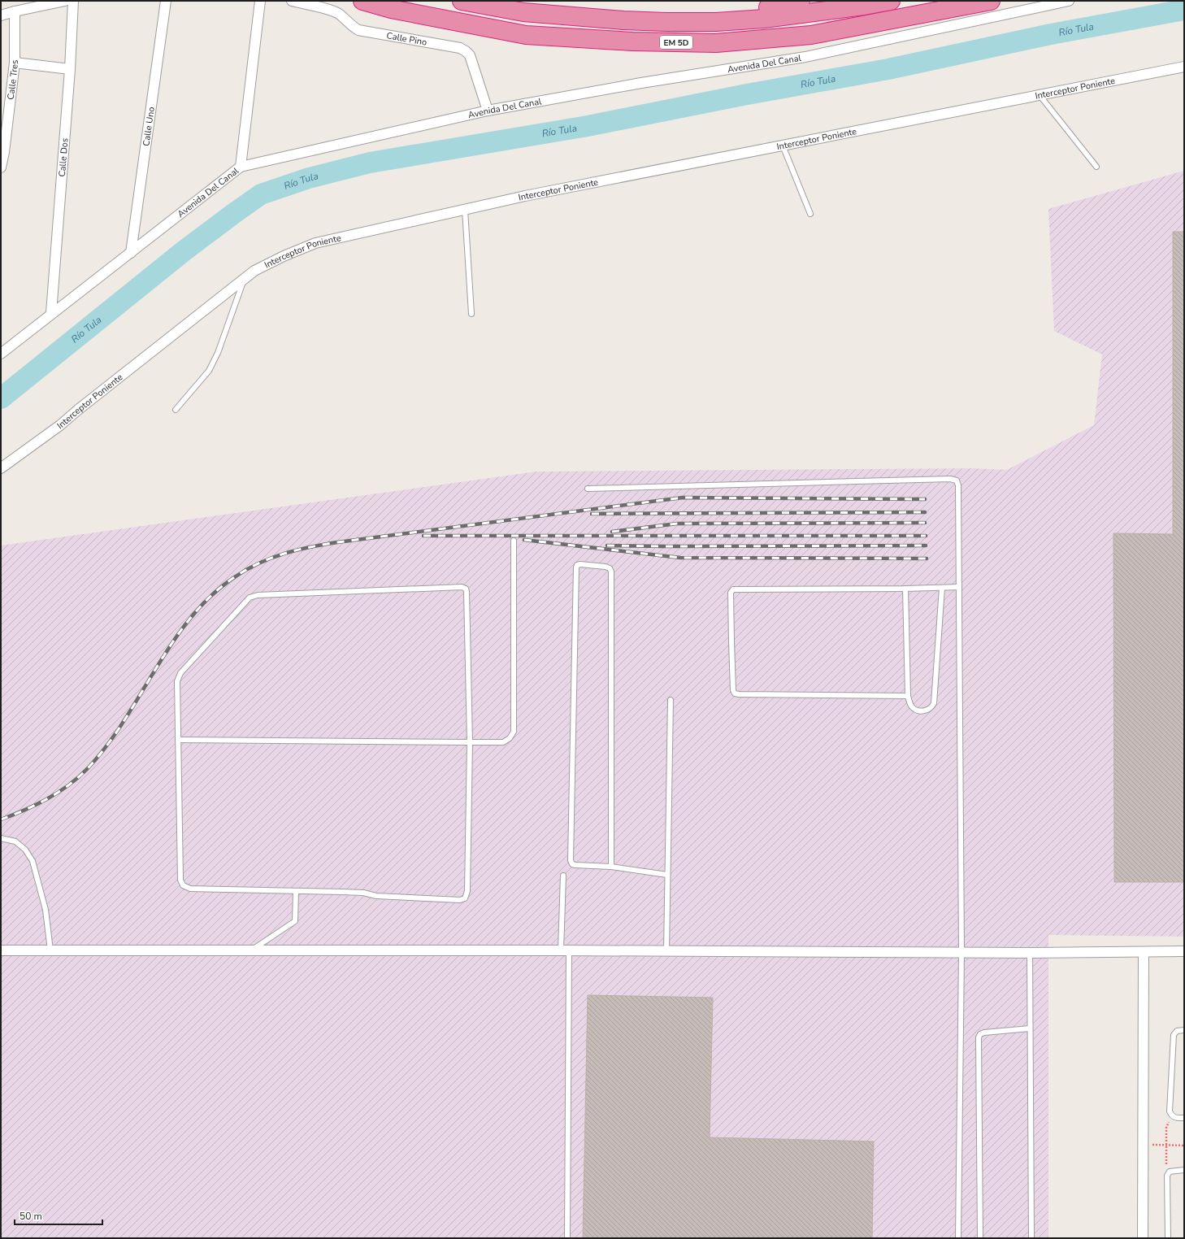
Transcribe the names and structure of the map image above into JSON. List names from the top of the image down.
{
  "streets": {
    "highway": ["EM 5D"],
    "street": [
      "Calle Pino",
      "Avenida Del Canal",
      "Calle Tres",
      "Interceptor Poniente",
      "Calle Uno",
      "Calle Dos"
    ]
  },
  "crossings": [
    ["Calle Pino", "Avenida Del Canal"],
    ["Avenida Del Canal", "Calle Uno"],
    ["Avenida Del Canal", "Calle Dos"]
  ],
  "water": ["Río Tula"],
  "scale_bar": "50 m"
}
